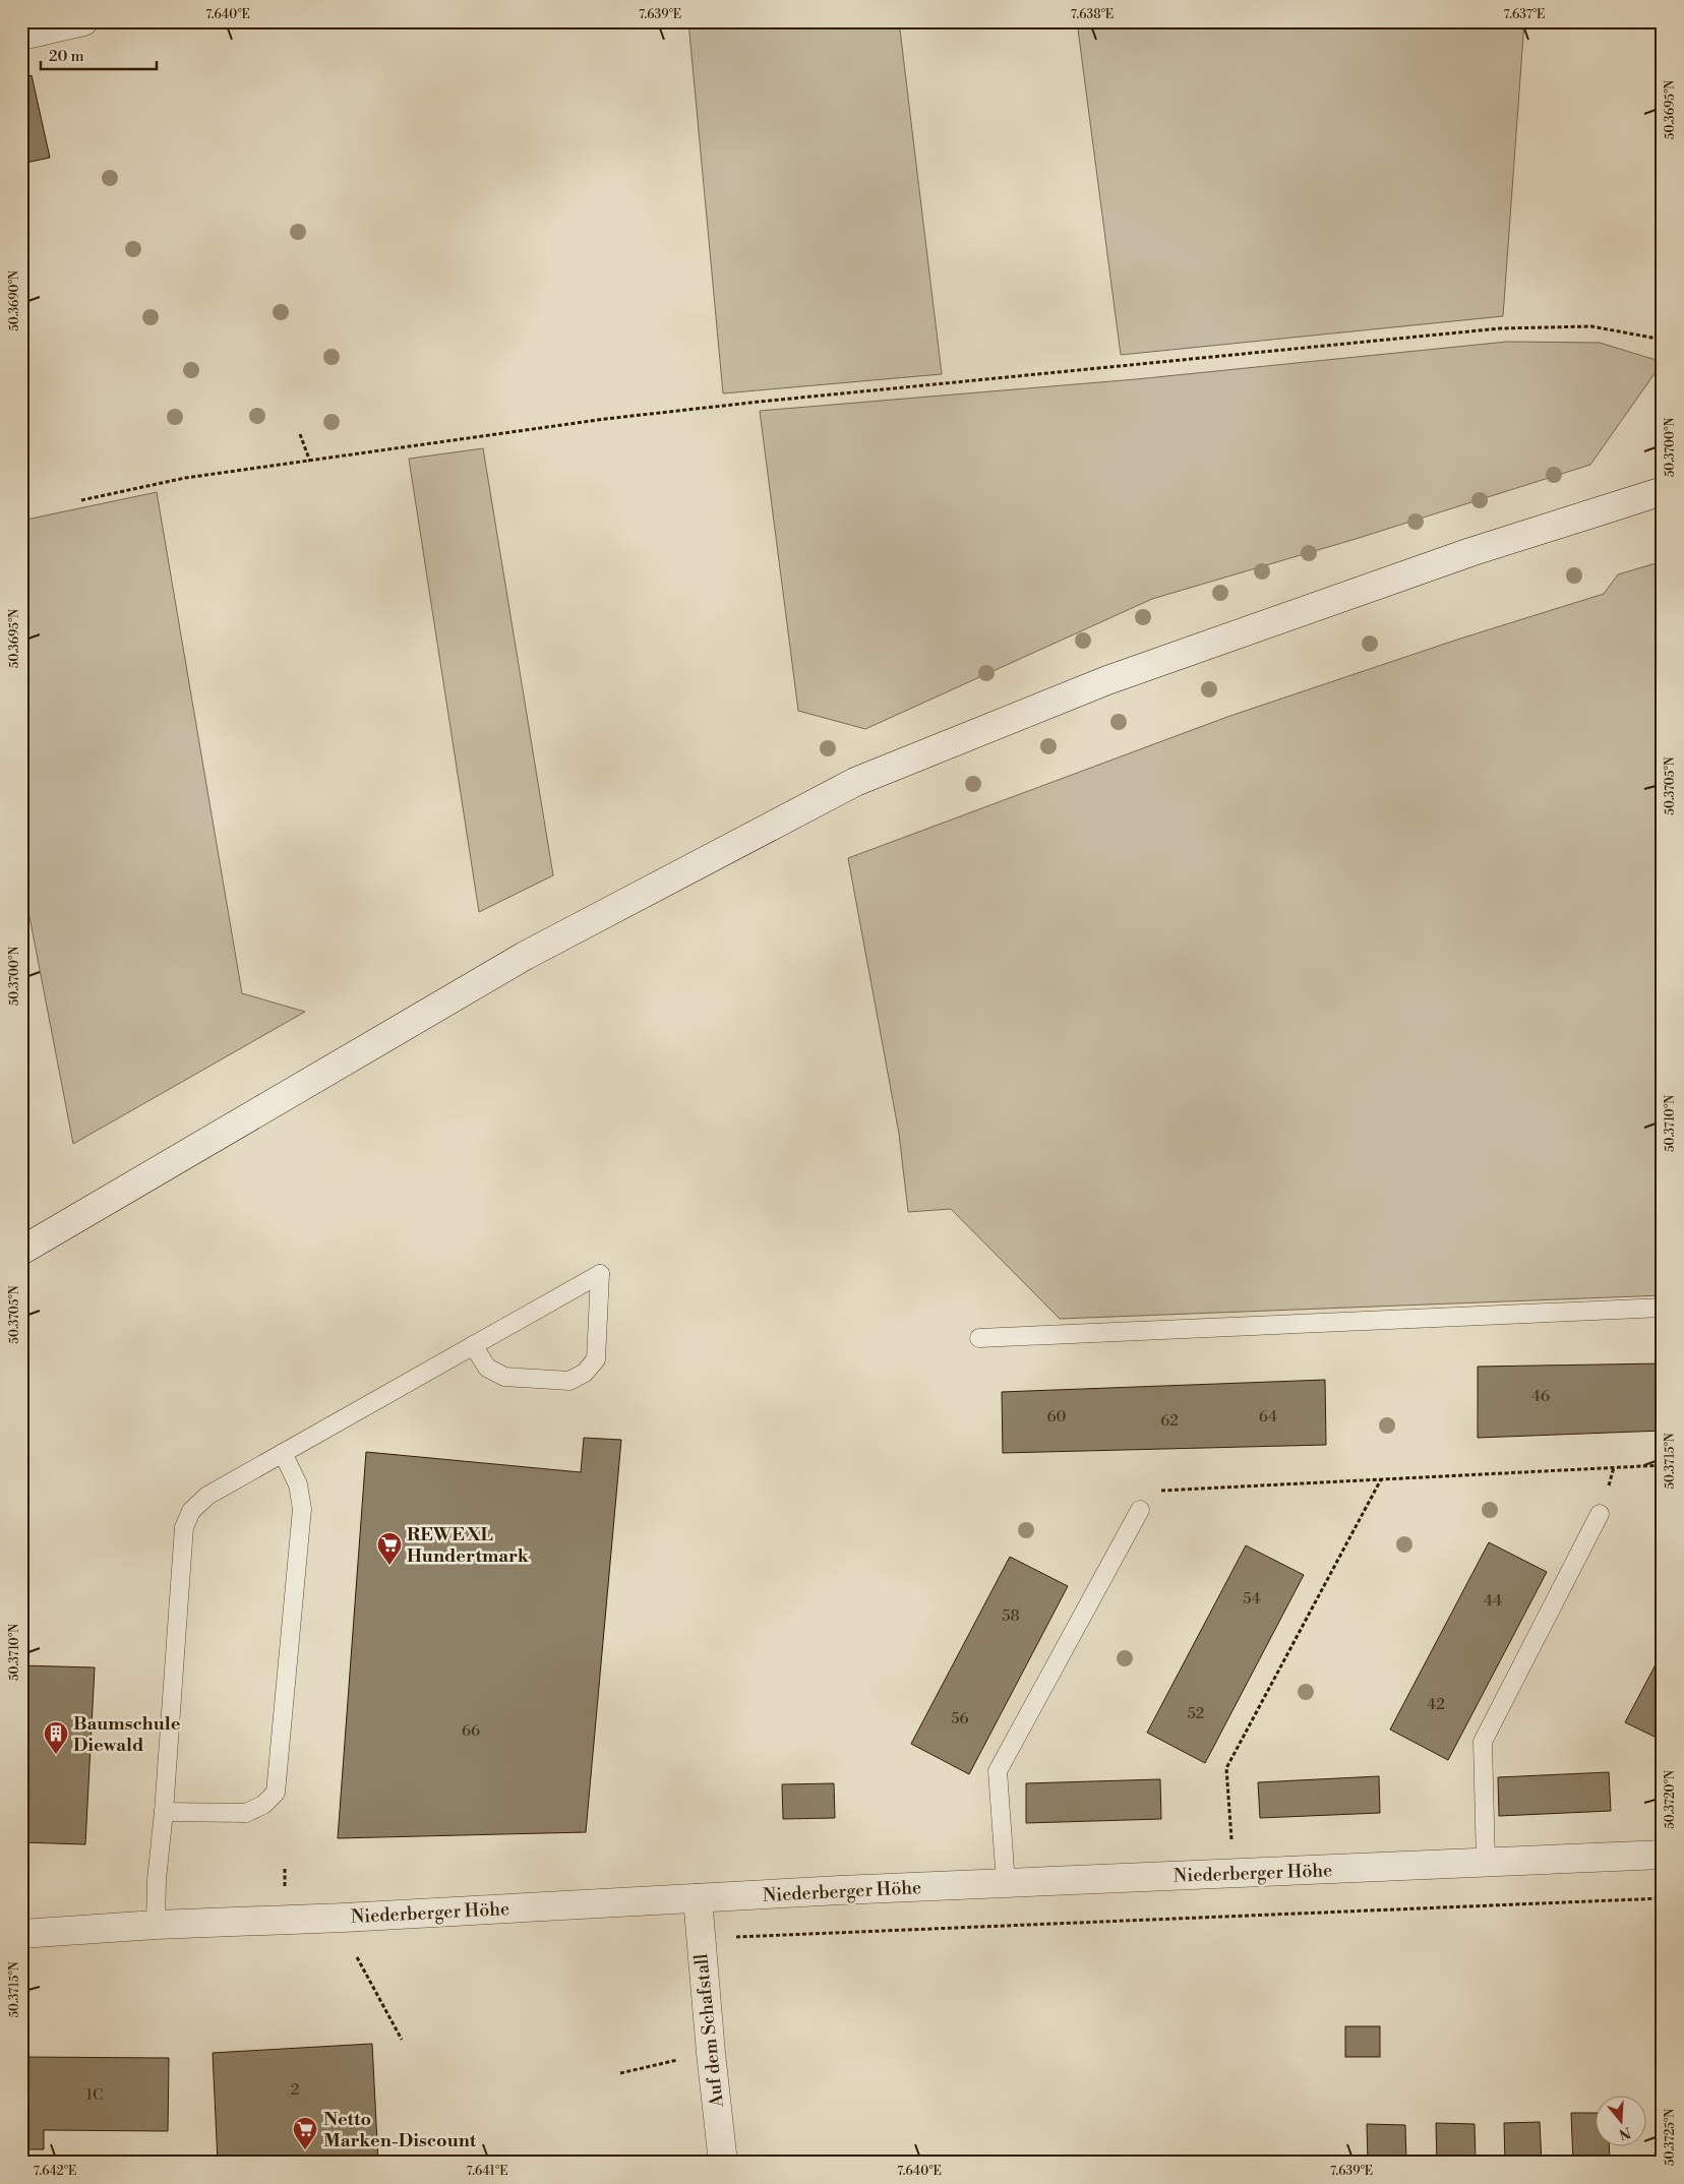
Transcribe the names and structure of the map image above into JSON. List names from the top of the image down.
{
  "streets": {
    "street": ["Niederberger Höhe", "Auf dem Schafstall"]
  },
  "crossings": [
    ["Niederberger Höhe", "Auf dem Schafstall"]
  ],
  "places": {
    "supermarket": ["REWE XL Hundertmark", "Netto Marken-Discount"],
    "building": ["Baumschule Diewald"]
  },
  "house_numbers": [
    "46",
    "60",
    "64",
    "62",
    "54",
    "44",
    "58",
    "42",
    "52",
    "56",
    "66",
    "2",
    "1C"
  ],
  "scale_bar": "20 m",
  "north": "bottom",
  "coordinates": [
    "7.640°E",
    "7.639°E",
    "7.638°E",
    "7.637°E",
    "50.3695°N",
    "50.3690°N",
    "50.3700°N",
    "50.3705°N",
    "50.3710°N",
    "50.3715°N",
    "50.3720°N",
    "50.3725°N",
    "7.642°E",
    "7.641°E"
  ]
}
